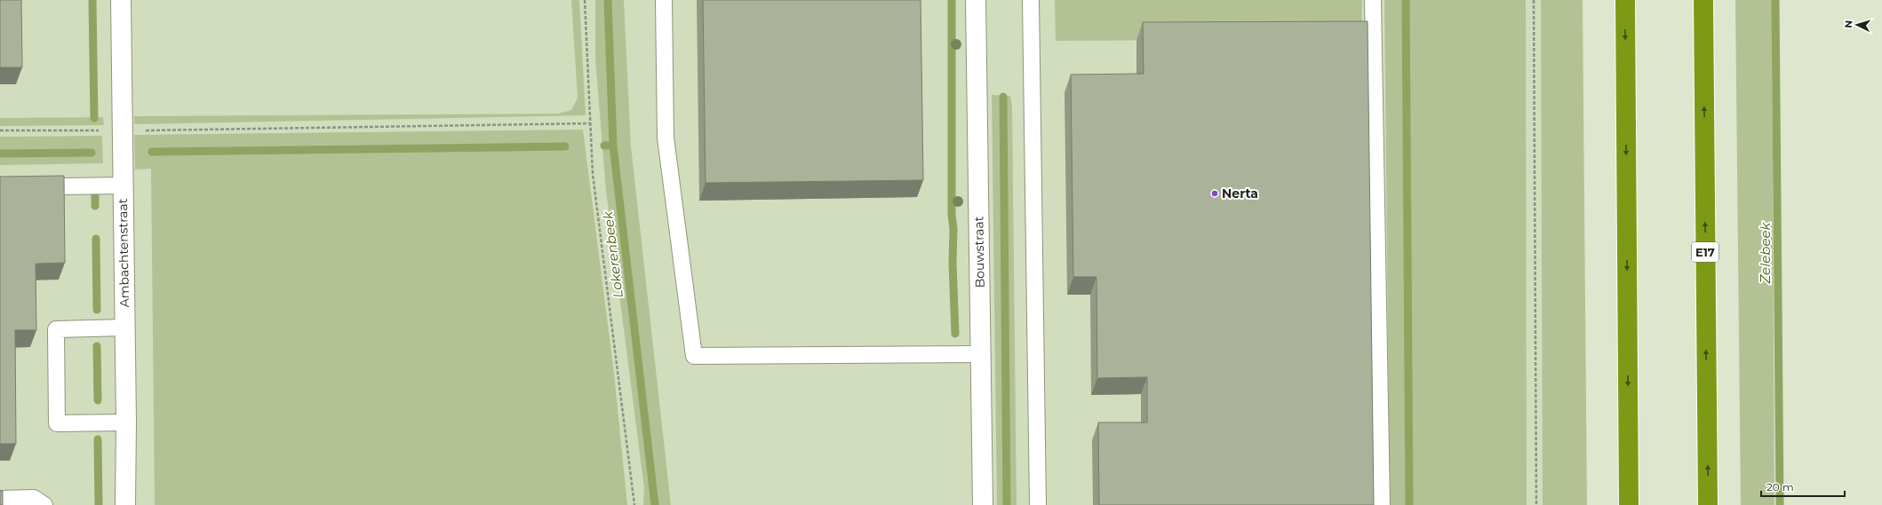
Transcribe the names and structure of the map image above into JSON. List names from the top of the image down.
{
  "streets": {
    "highway": ["E17"],
    "street": ["Bouwstraat", "Ambachtenstraat"]
  },
  "water": ["Zelebeek", "Lokerenbeek"],
  "places": ["Nerta"],
  "scale_bar": "20 m",
  "north": "left"
}
